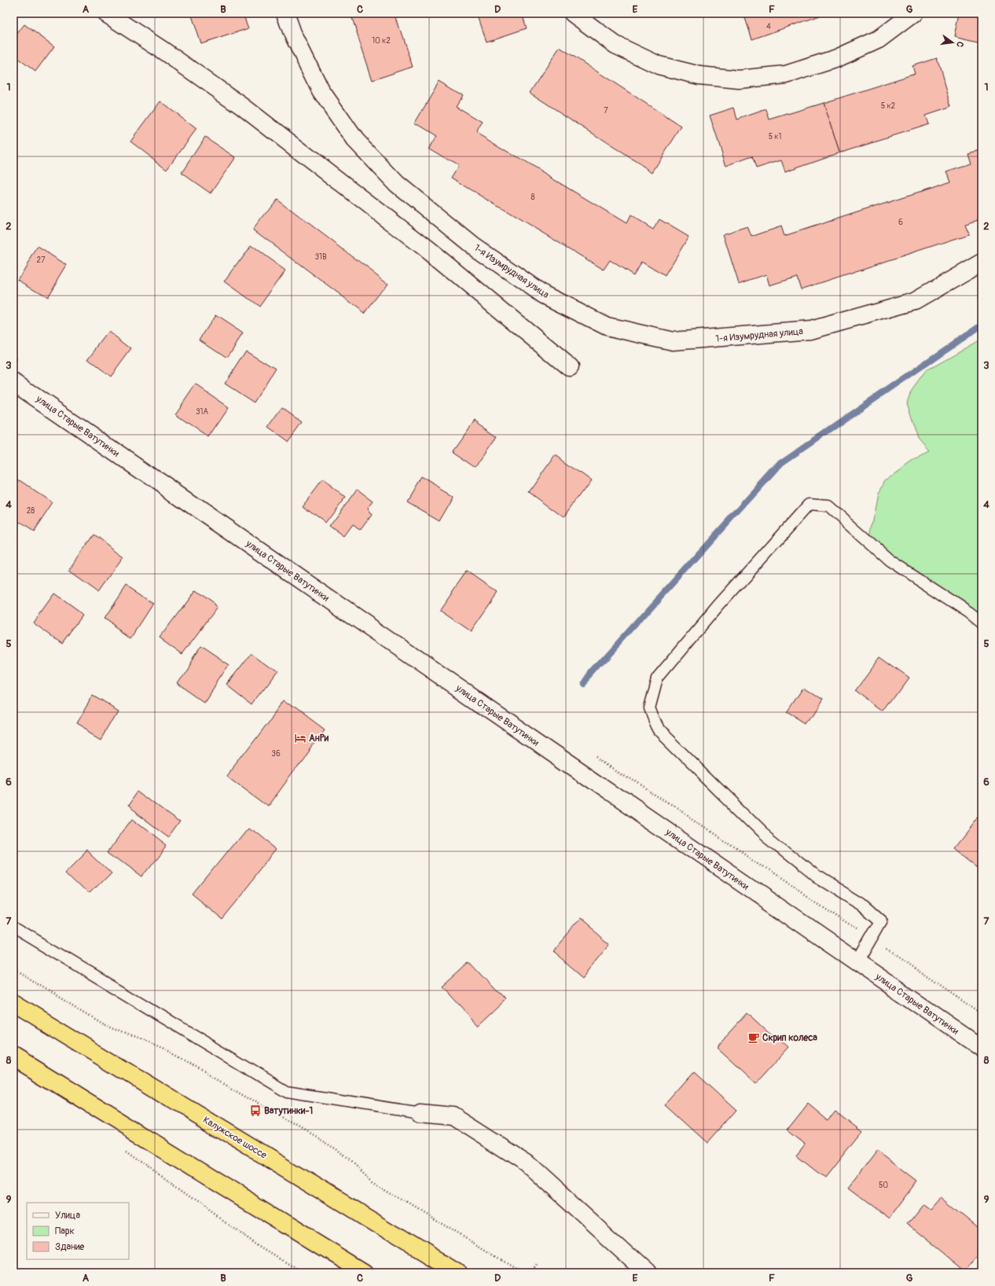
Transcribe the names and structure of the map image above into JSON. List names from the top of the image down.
{
  "streets": {
    "highway": ["Калужское шоссе"],
    "street": ["1-я Изумрудная улица", "улица Старые Ватутинки"]
  },
  "places": {
    "hotel": ["АнРи"],
    "cafe": ["Скрип колеса"],
    "bus stop": ["Ватутинки-1"]
  },
  "house_numbers": [
    "4",
    "10 к2",
    "5 к2",
    "7",
    "5 к1",
    "8",
    "6",
    "31В",
    "27",
    "31А",
    "28",
    "36",
    "50"
  ],
  "legend": ["Улица", "Парк", "Здание"],
  "north": "right",
  "grid": {
    "columns": [
      "A",
      "B",
      "C",
      "D",
      "E",
      "F",
      "G"
    ],
    "rows": [
      "1",
      "2",
      "3",
      "4",
      "5",
      "6",
      "7",
      "8",
      "9"
    ]
  }
}
